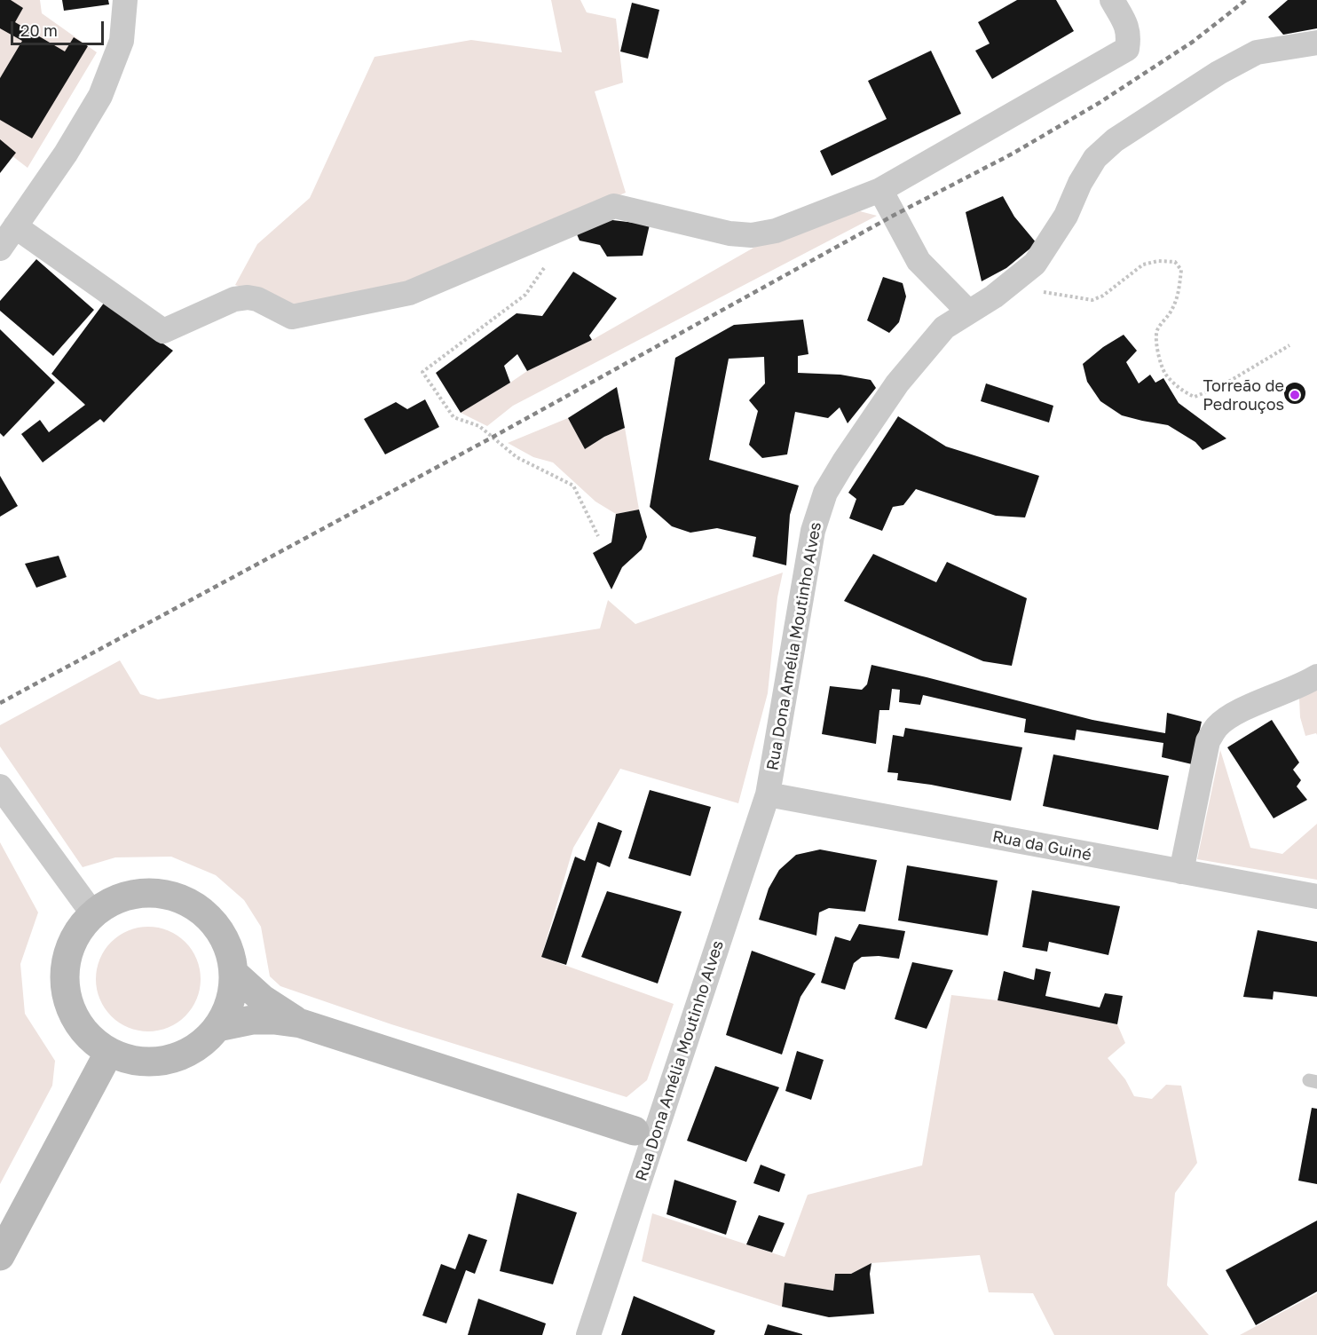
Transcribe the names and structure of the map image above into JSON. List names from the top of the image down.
{
  "streets": {
    "street": ["Rua Dona Amélia Moutinho Alves", "Rua da Guiné"]
  },
  "crossings": [
    ["Rua Dona Amélia Moutinho Alves", "Rua da Guiné"]
  ],
  "places": ["Torreão de Pedrouços"],
  "scale_bar": "20 m"
}
